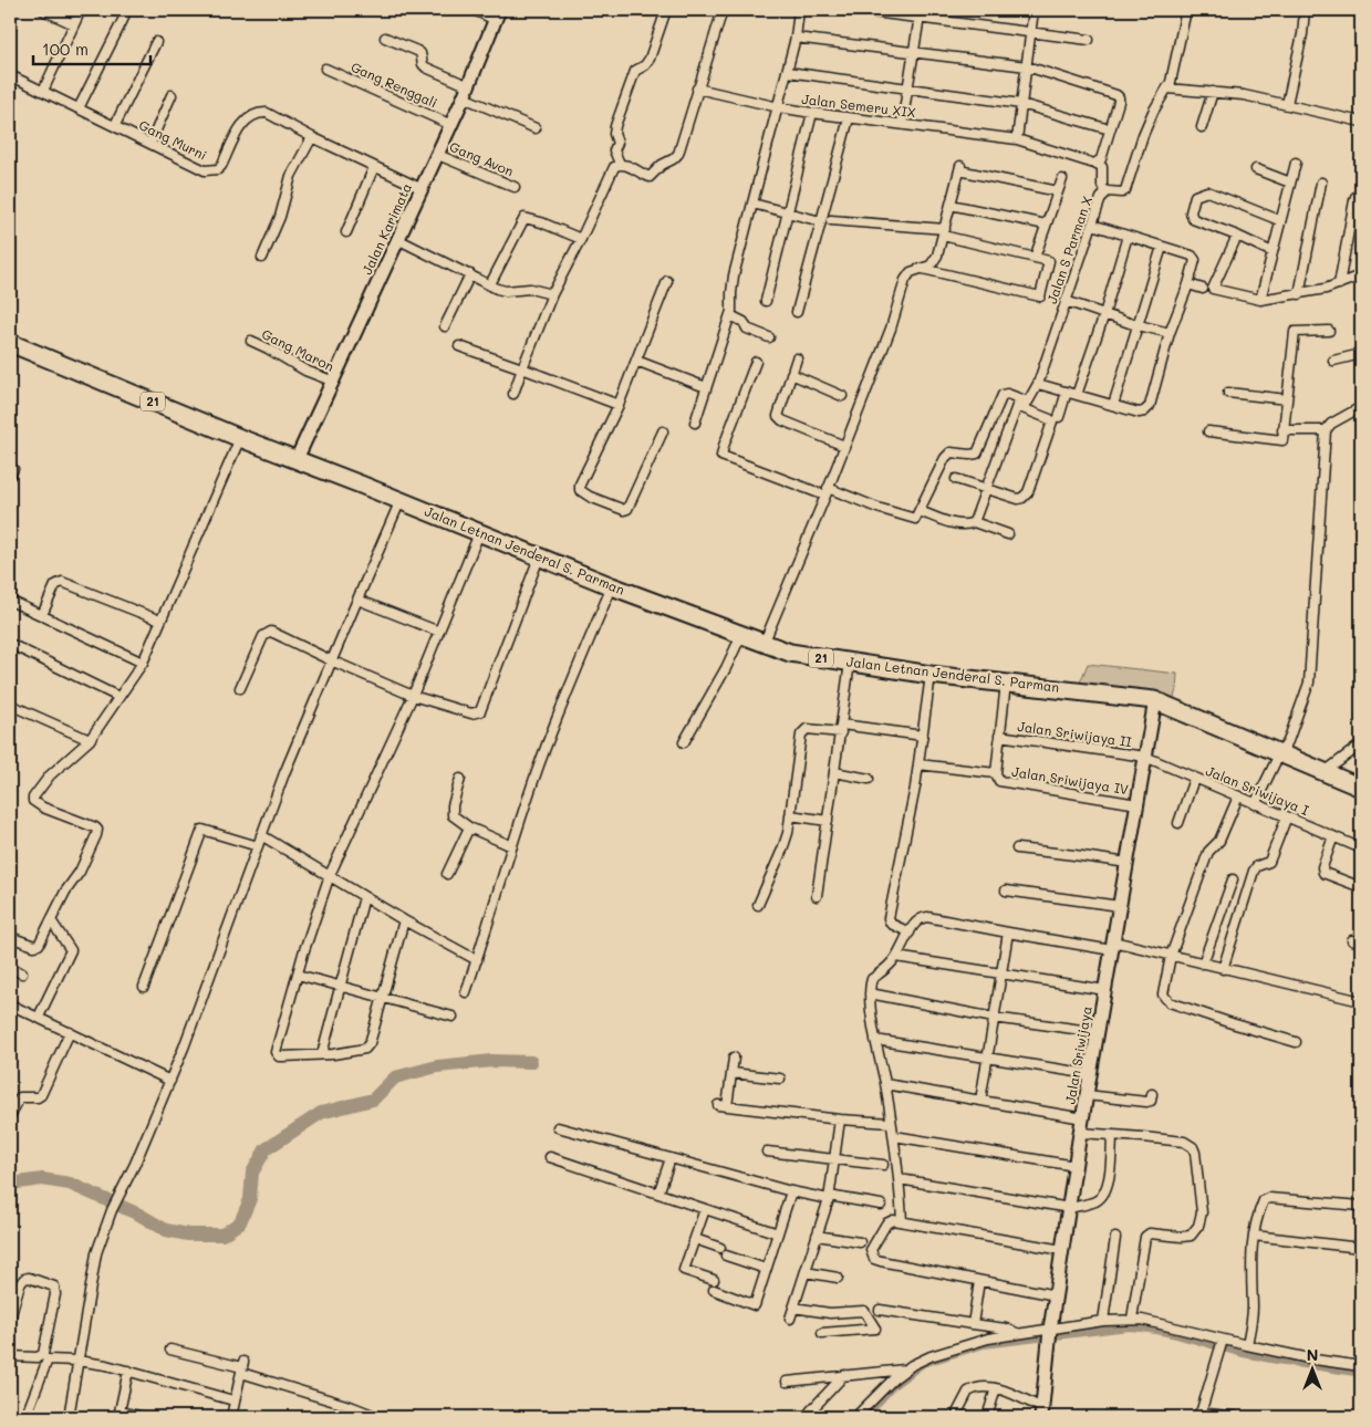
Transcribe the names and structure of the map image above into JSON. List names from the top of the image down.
{
  "streets": {
    "highway": ["21", "Jalan Letnan Jenderal S. Parman"],
    "street": [
      "Gang Renggali",
      "Jalan Semeru XIX",
      "Gang Murni",
      "Gang Avon",
      "Jalan Karimata",
      "Jalan S Parman X",
      "Gang Maron",
      "Jalan Sriwijaya II",
      "Jalan Sriwijaya IV",
      "Jalan Sriwijaya I",
      "Jalan Sriwijaya"
    ]
  },
  "crossings": [
    ["Gang Renggali", "Jalan Karimata"],
    ["Gang Murni", "Jalan Karimata"],
    ["Gang Avon", "Jalan Karimata"],
    ["Jalan Karimata", "Gang Maron"],
    ["Jalan Karimata", "21"],
    ["Jalan Karimata", "Jalan Letnan Jenderal S. Parman"],
    ["21", "Jalan Letnan Jenderal S. Parman"],
    ["Jalan Letnan Jenderal S. Parman", "Jalan Sriwijaya"],
    ["Jalan Sriwijaya II", "Jalan Sriwijaya I"],
    ["Jalan Sriwijaya II", "Jalan Sriwijaya"],
    ["Jalan Sriwijaya IV", "Jalan Sriwijaya"],
    ["Jalan Sriwijaya I", "Jalan Sriwijaya"]
  ],
  "scale_bar": "100 m",
  "north": "top"
}
